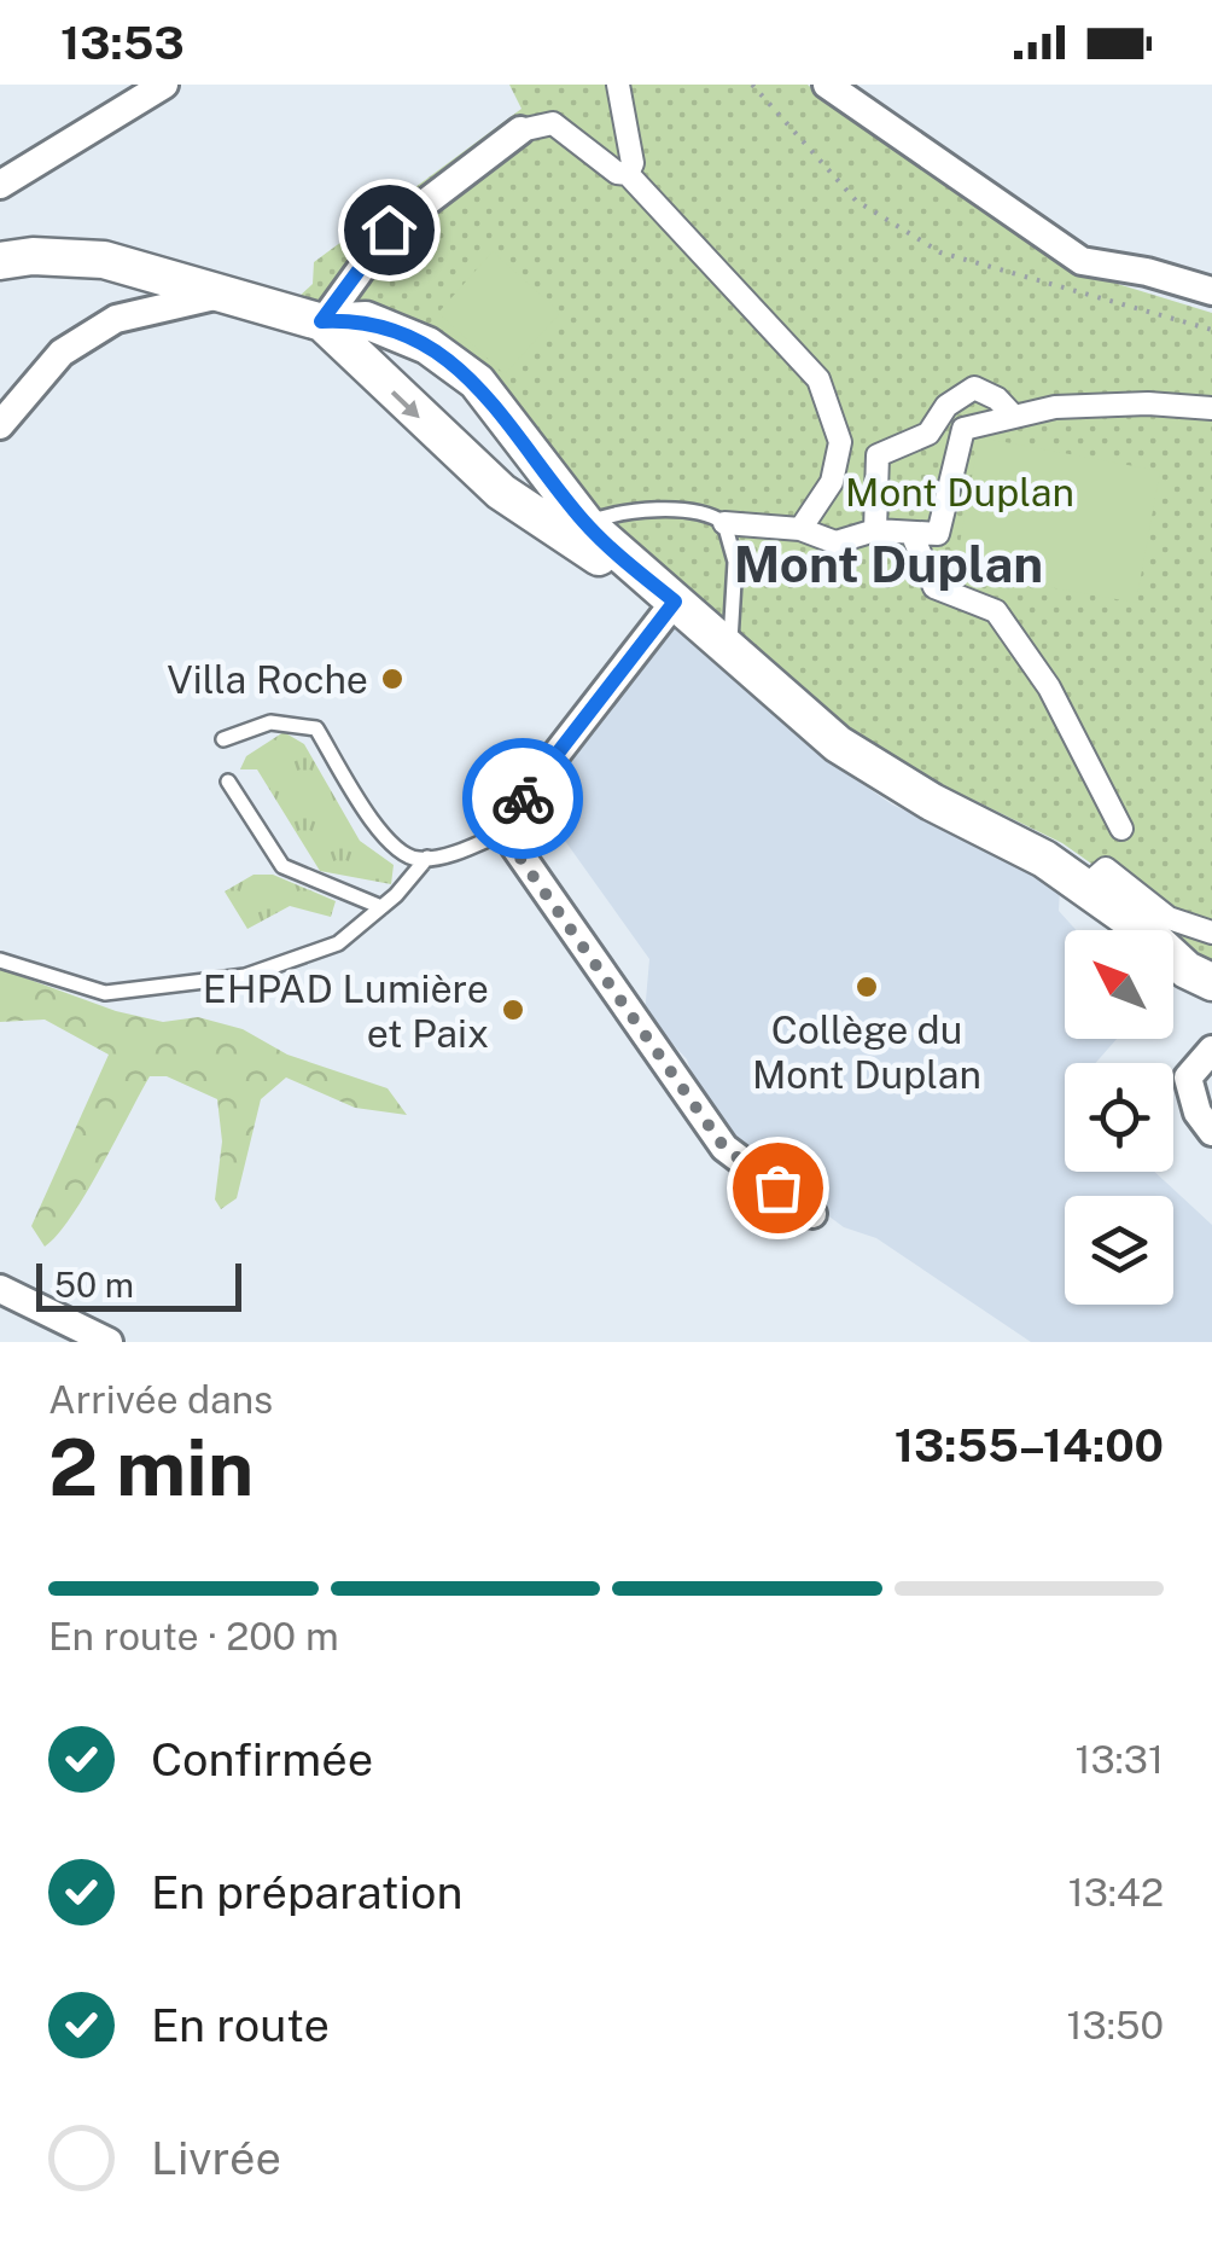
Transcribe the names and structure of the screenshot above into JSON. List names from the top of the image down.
{
  "districts": ["Mont Duplan"],
  "parks": ["Mont Duplan"],
  "places": ["Villa Roche", "Collège du Mont Duplan", "EHPAD Lumière et Paix"],
  "scale_bar": "50 m",
  "north": "top left",
  "page": {
    "status": "13:53",
    "scale": "50 m",
    "heading": ["2 min", "Arrivée dans", "13:55–14:00"],
    "bar": "En route · 200 m",
    "list": [
      ["Confirmée", "13:31"],
      ["En préparation", "13:42"],
      ["En route", "13:50"],
      "Livrée"
    ]
  }
}
